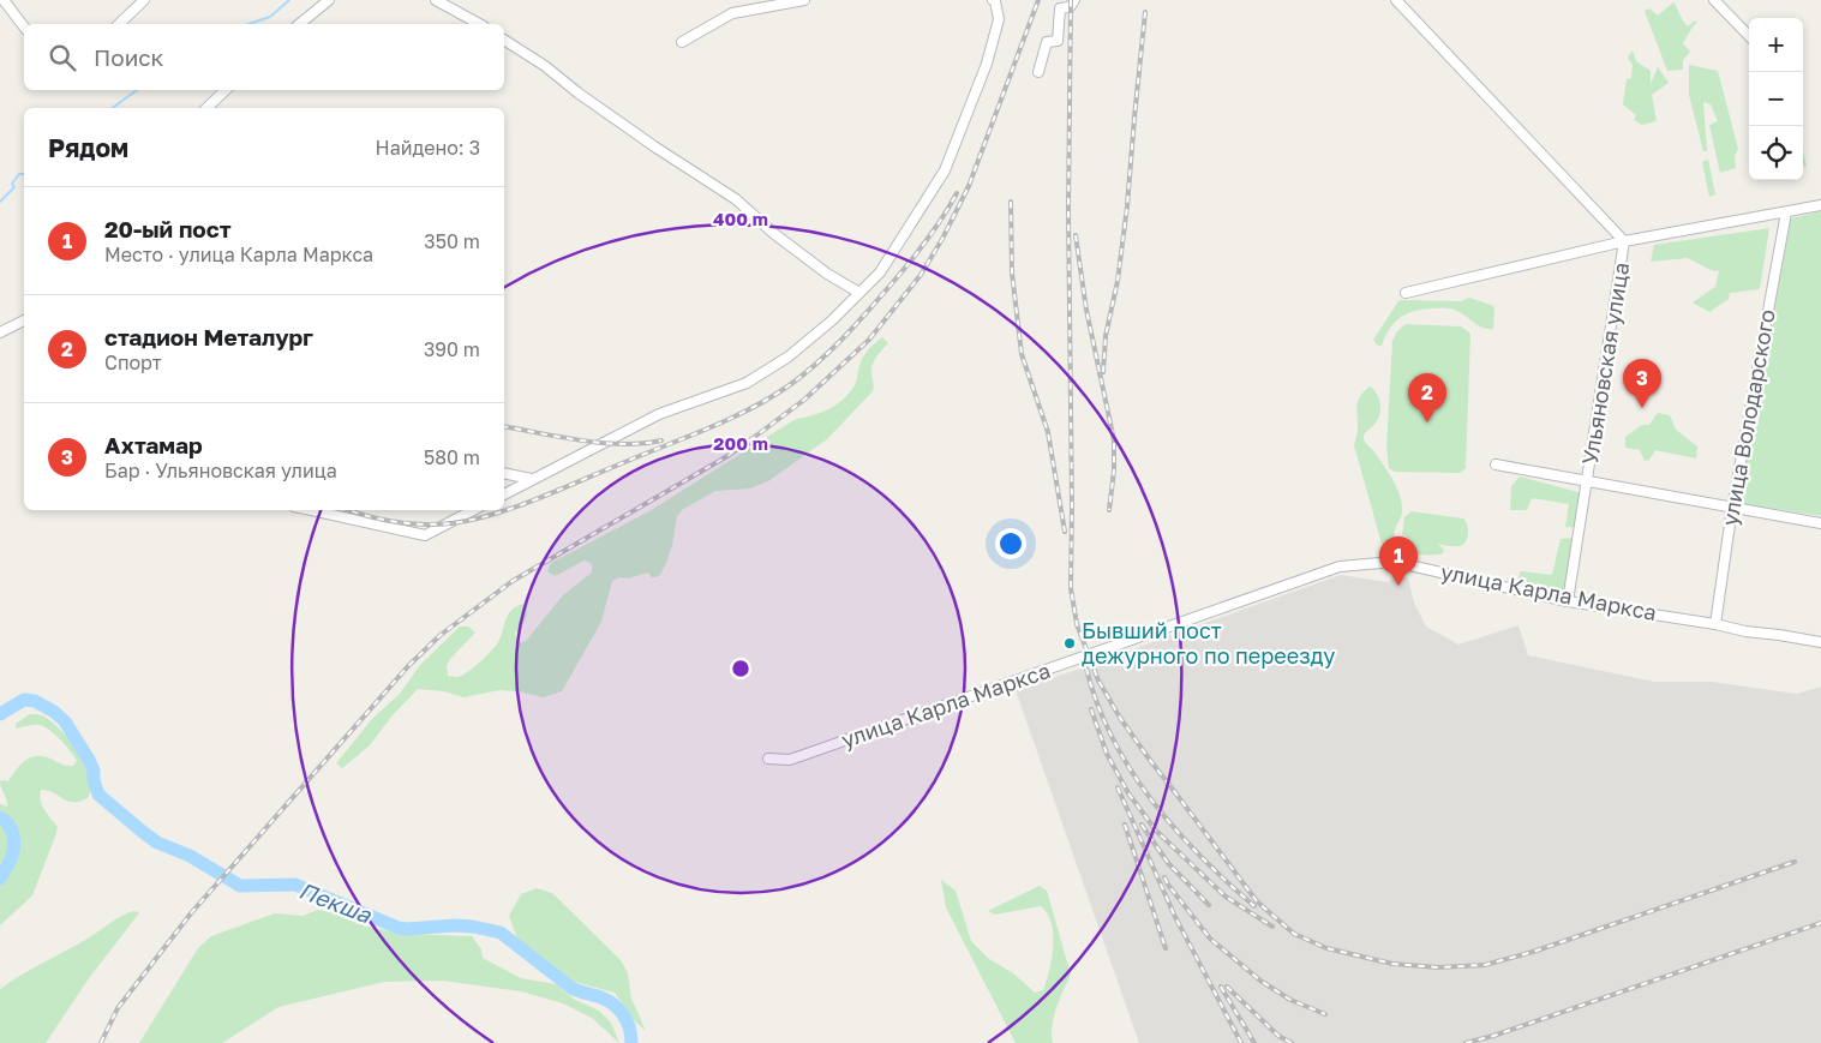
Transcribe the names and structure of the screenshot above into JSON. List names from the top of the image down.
{
  "streets": {
    "street": ["Ульяновская улица", "улица Володарского", "улица Карла Маркса"]
  },
  "crossings": [
    ["Ульяновская улица", "улица Карла Маркса"],
    ["улица Володарского", "улица Карла Маркса"]
  ],
  "water": ["Пекша"],
  "places": ["Бывший пост дежурного по переезду"],
  "page": {
    "map_buttons": ["+", "−"],
    "search": "Поиск",
    "heading": ["Рядом", "Найдено: 3"],
    "list": [
      {
        "mark": "1",
        "name": "20-ый пост",
        "note": "Место · улица Карла Маркса",
        "value": "350 m"
      },
      {
        "mark": "2",
        "name": "стадион Металург",
        "note": "Спорт",
        "value": "390 m"
      },
      {
        "mark": "3",
        "name": "Ахтамар",
        "note": "Бар · Ульяновская улица",
        "value": "580 m"
      }
    ],
    "pins": ["3", "2", "1"]
  },
  "rings": ["400 m", "200 m"]
}
